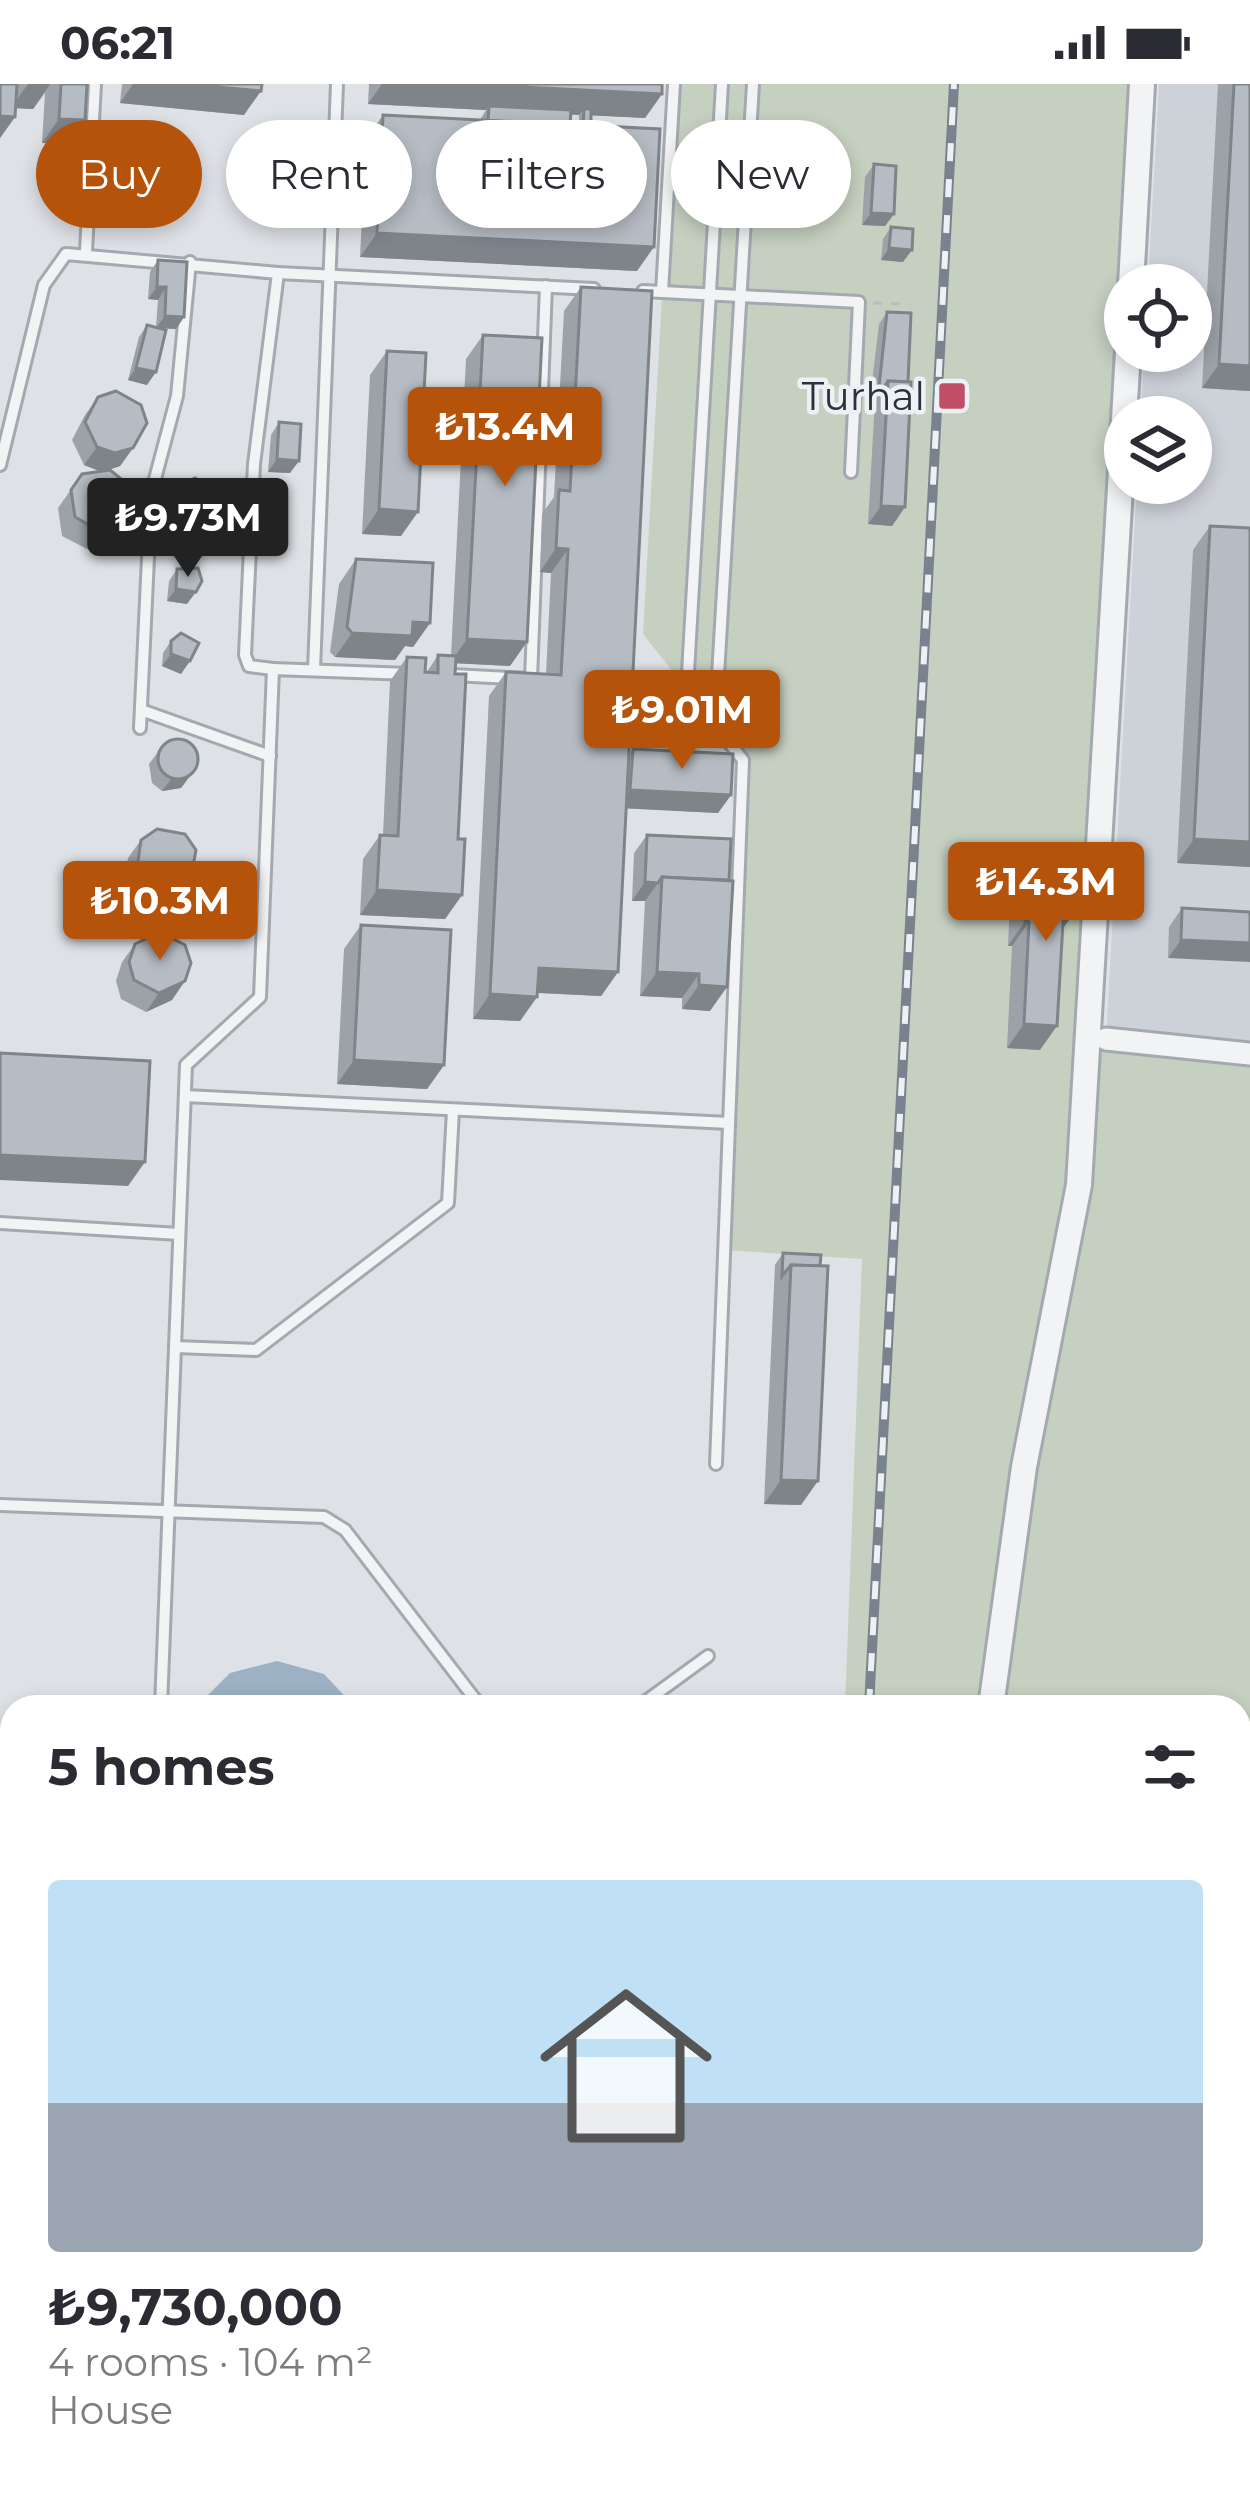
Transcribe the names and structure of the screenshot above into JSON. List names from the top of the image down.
{
  "places": {
    "transit": ["Turhal"]
  },
  "page": {
    "status": "06:21",
    "chip": [
      "Buy",
      "Rent",
      "Filters",
      "New"
    ],
    "price": [
      "₺13.4M",
      "₺9.73M",
      "₺9.01M",
      "₺14.3M",
      "₺10.3M"
    ],
    "heading": "5 homes",
    "list": [
      {
        "name": "₺9,730,000",
        "note": "4 rooms · 104 m² · House"
      }
    ]
  }
}
